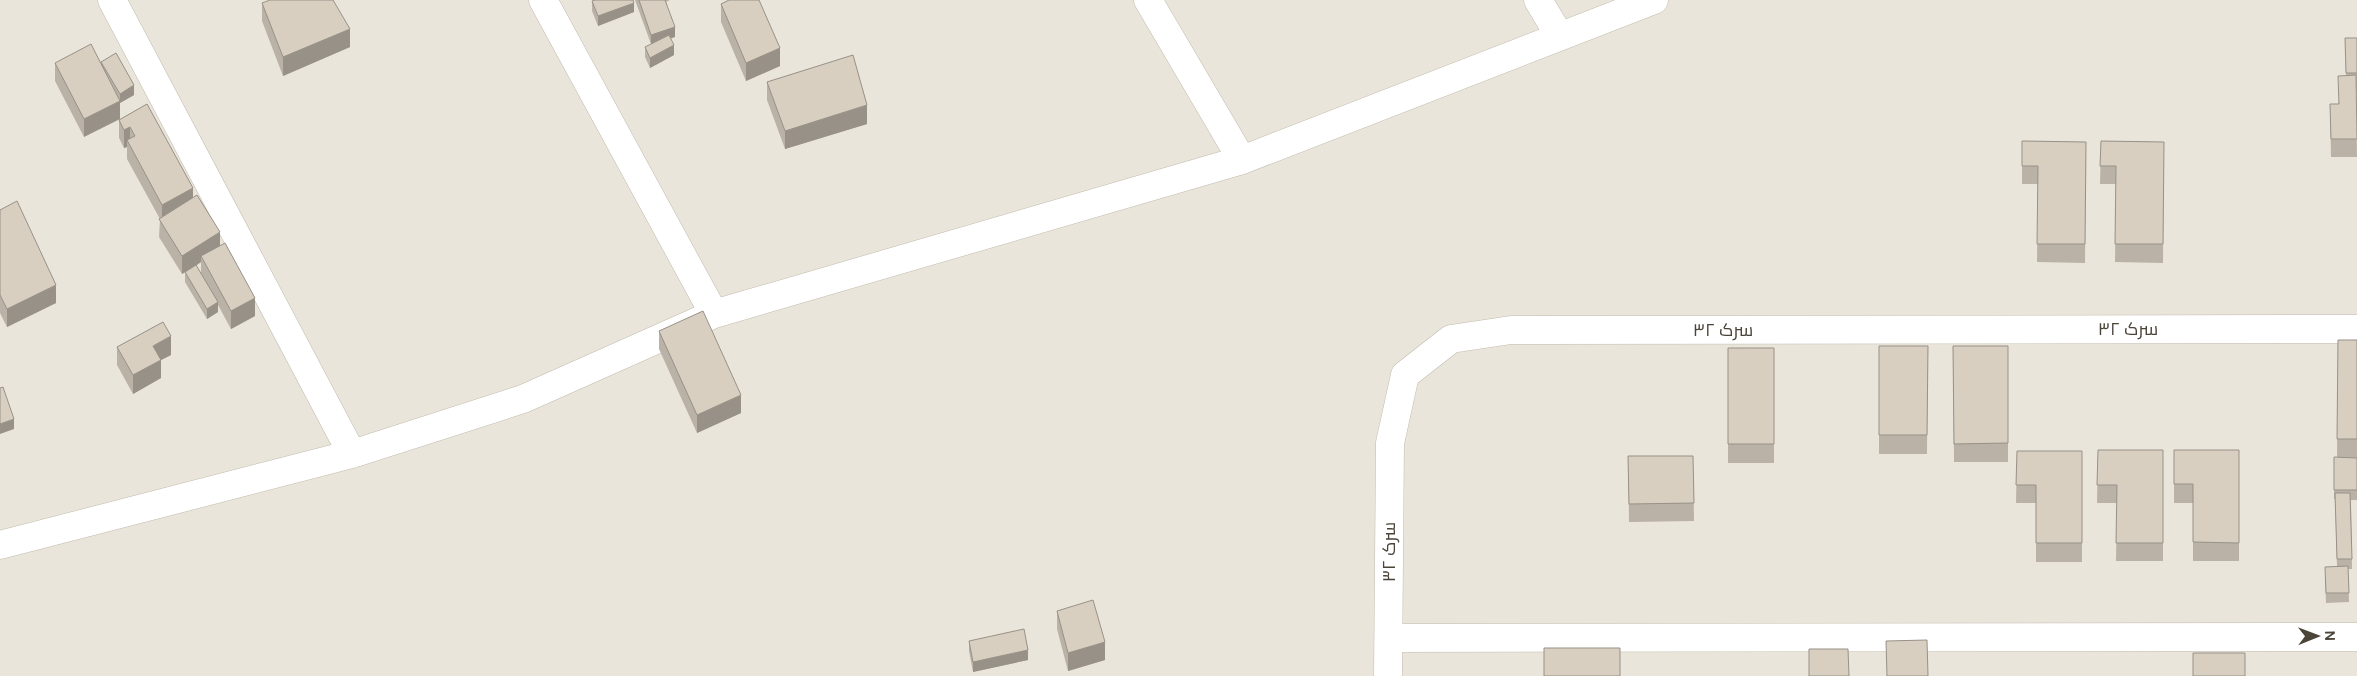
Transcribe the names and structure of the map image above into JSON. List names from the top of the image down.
{
  "streets": {
    "street": ["سرک ۳۲"]
  },
  "north": "right"
}
